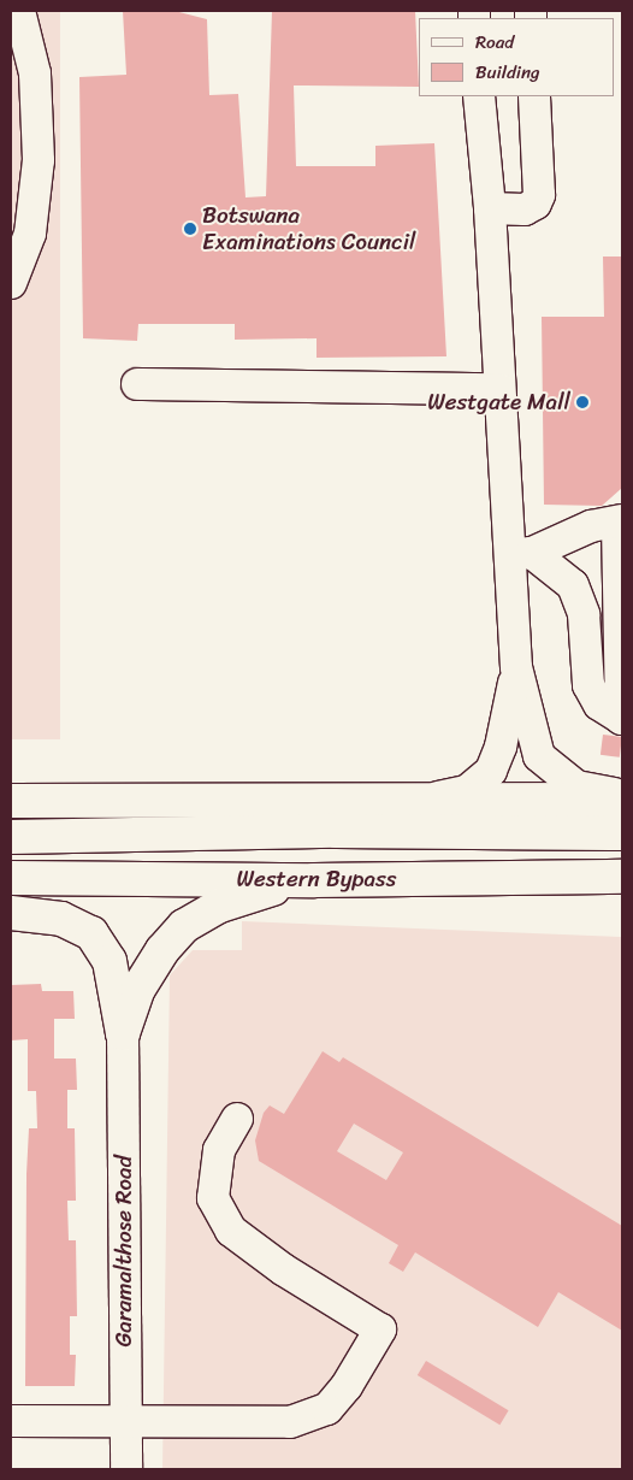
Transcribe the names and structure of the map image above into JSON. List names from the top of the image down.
{
  "streets": {
    "main road": ["Western Bypass"],
    "street": ["Garamalthose Road"]
  },
  "places": ["Botswana Examinations Council", "Westgate Mall"],
  "legend": ["Road", "Building"]
}
